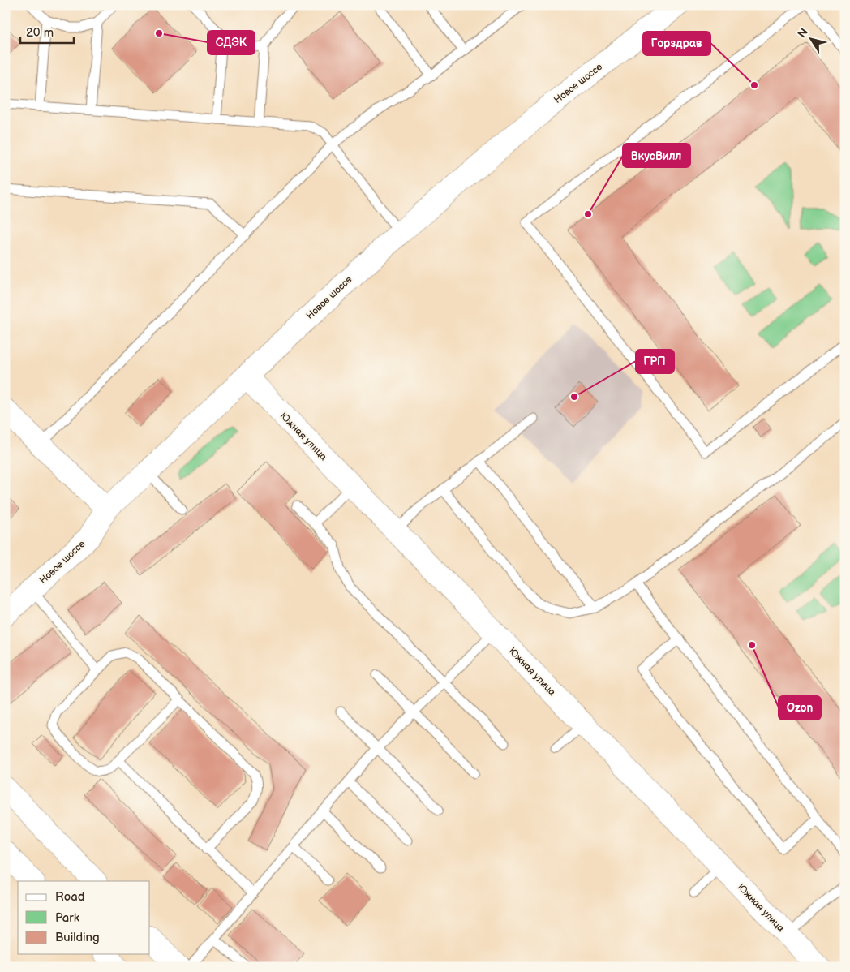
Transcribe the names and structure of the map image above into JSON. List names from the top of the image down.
{
  "streets": {
    "street": ["Новое шоссе", "Южная улица"]
  },
  "crossings": [
    ["Новое шоссе", "Южная улица"]
  ],
  "places": [
    "СДЭК",
    "Горздрав",
    "ВкусВилл",
    "ГРП",
    "Ozon"
  ],
  "legend": ["Road", "Park", "Building"],
  "scale_bar": "20 m",
  "north": "top left"
}
